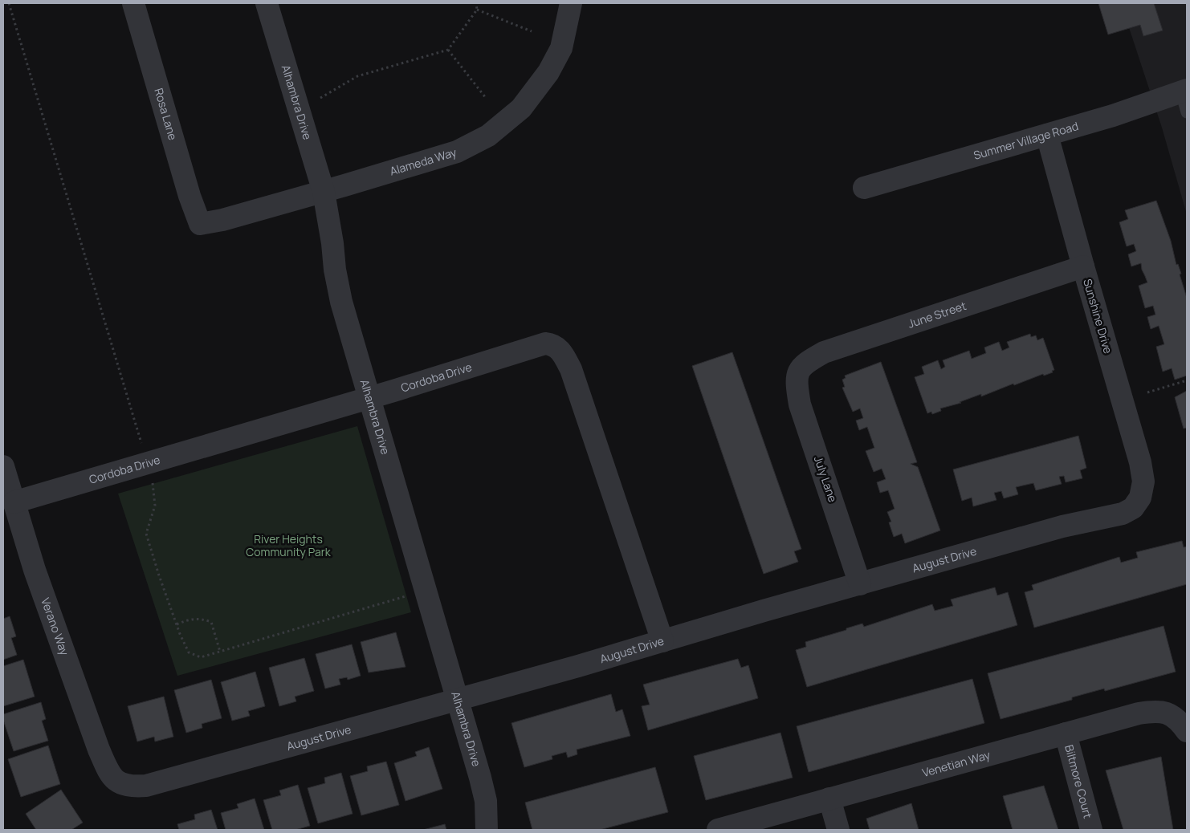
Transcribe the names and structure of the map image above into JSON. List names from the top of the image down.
{
  "streets": {
    "street": [
      "Alhambra Drive",
      "Rosa Lane",
      "Summer Village Road",
      "Alameda Way",
      "June Street",
      "Sunshine Drive",
      "Cordoba Drive",
      "July Lane",
      "August Drive",
      "Verano Way",
      "Venetian Way",
      "Biltmore Court"
    ]
  },
  "crossings": [
    ["Alhambra Drive", "Alameda Way"],
    ["Alhambra Drive", "Cordoba Drive"],
    ["Alhambra Drive", "August Drive"],
    ["Rosa Lane", "Alameda Way"],
    ["Summer Village Road", "Sunshine Drive"],
    ["June Street", "Sunshine Drive"],
    ["June Street", "July Lane"],
    ["Sunshine Drive", "August Drive"],
    ["Cordoba Drive", "August Drive"],
    ["Cordoba Drive", "Verano Way"],
    ["July Lane", "August Drive"],
    ["August Drive", "Verano Way"],
    ["Venetian Way", "Biltmore Court"]
  ],
  "parks": ["River Heights Community Park"]
}
